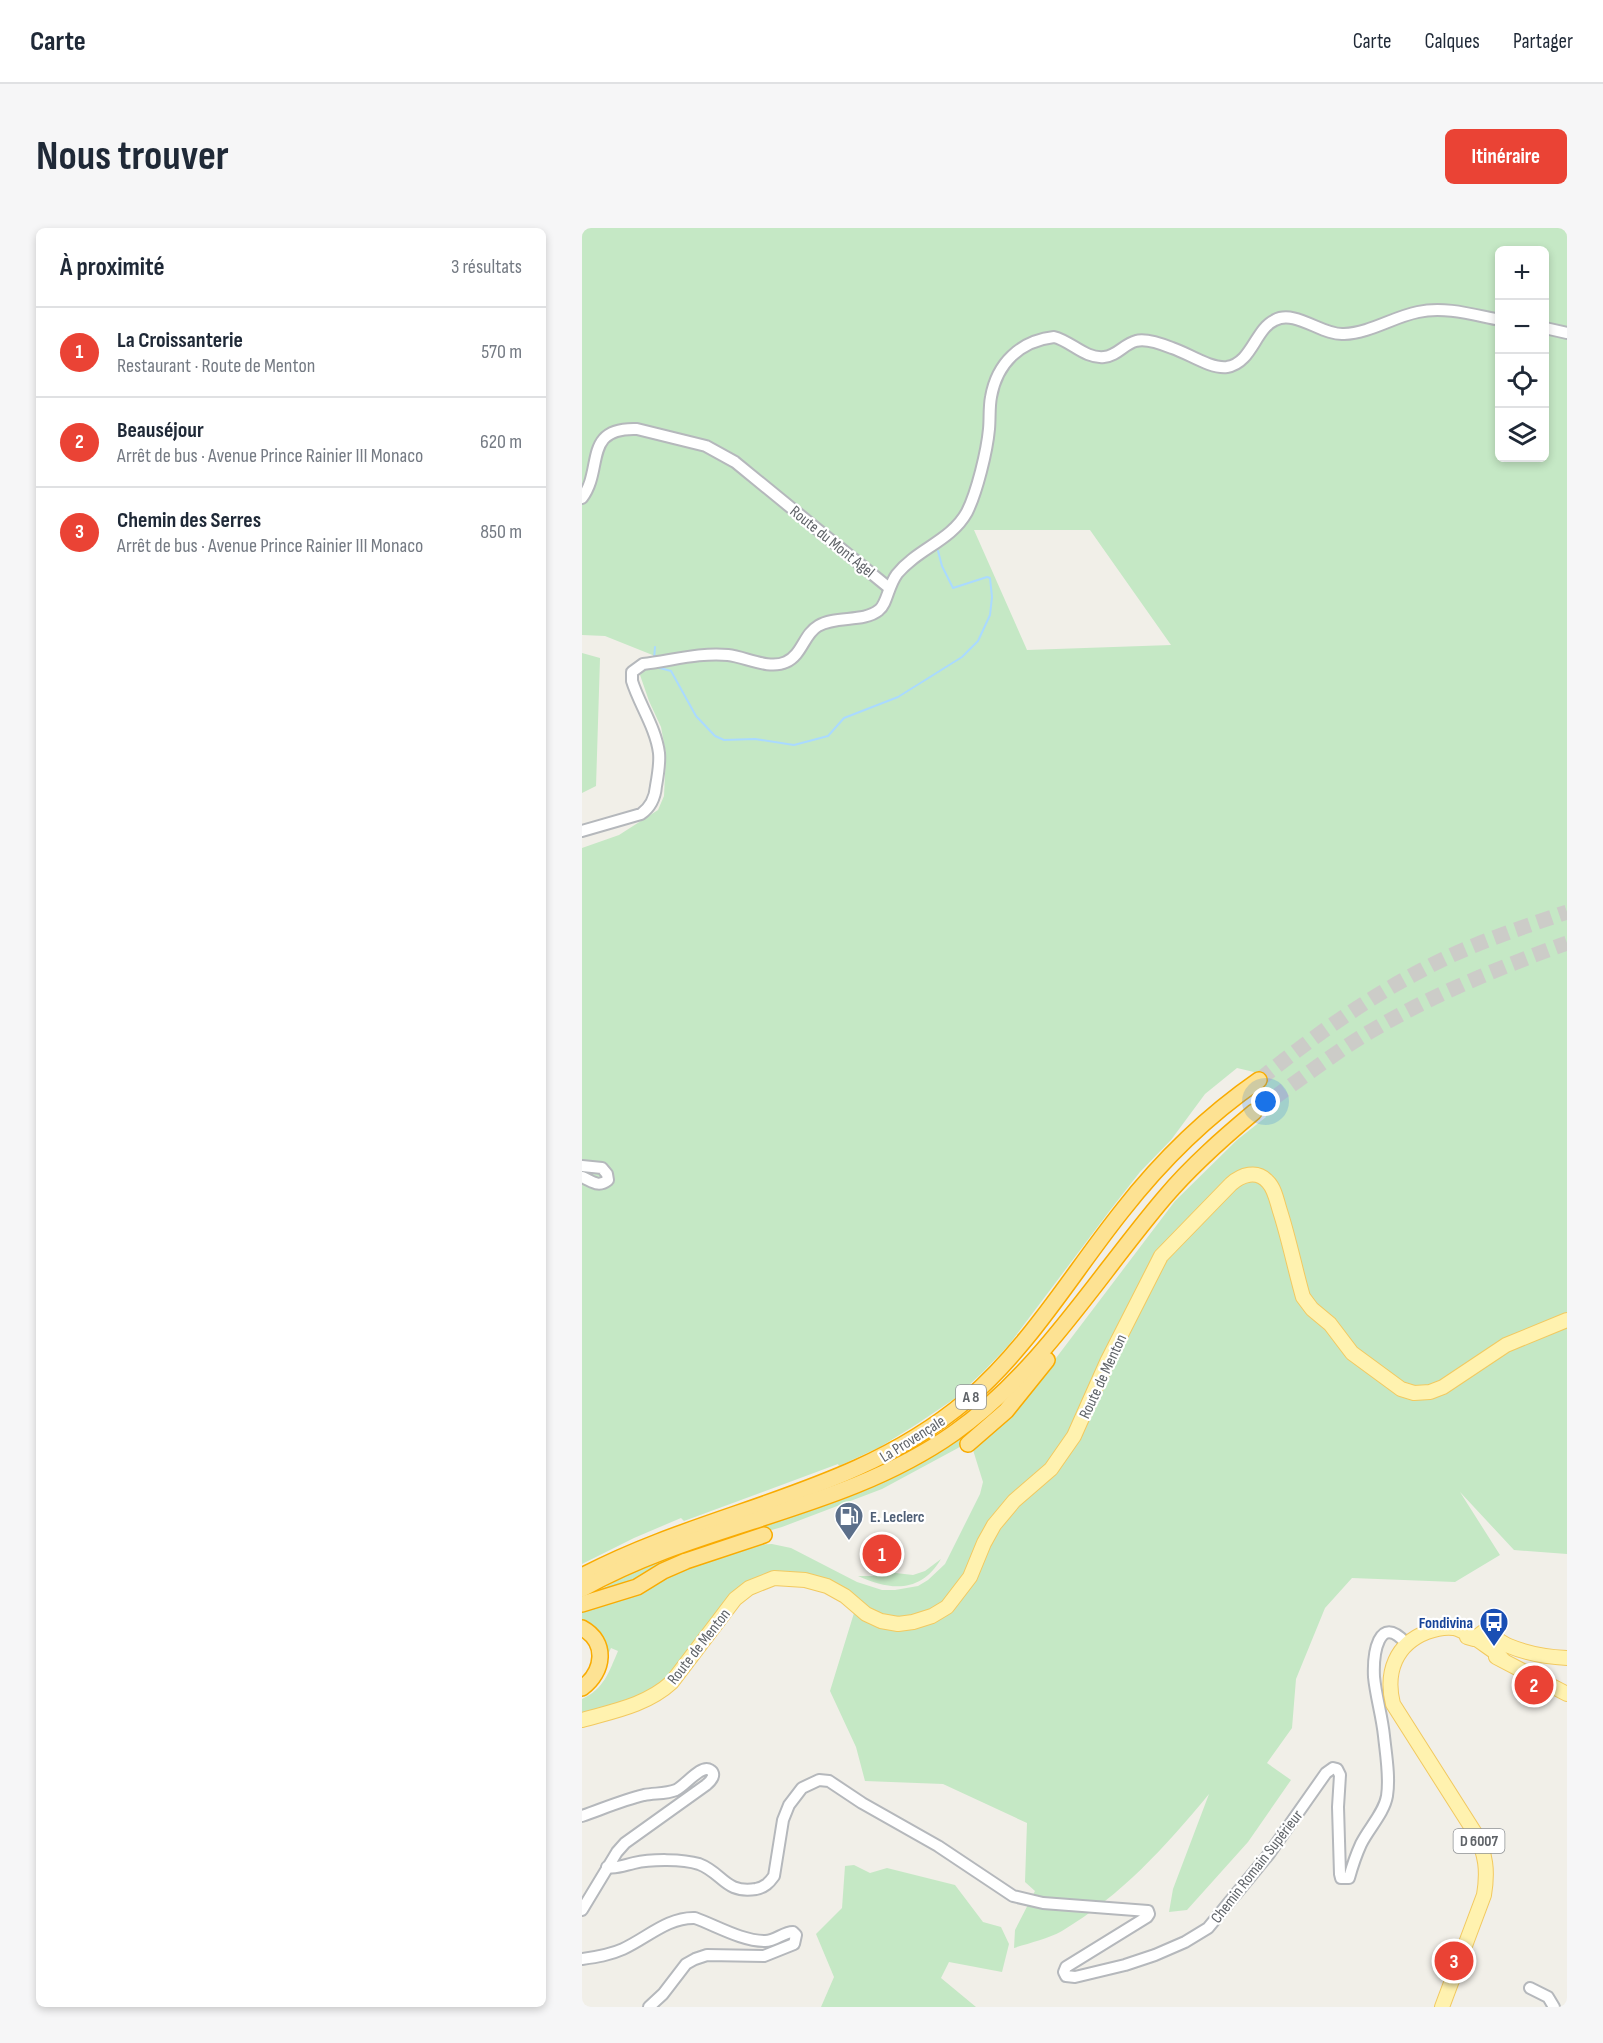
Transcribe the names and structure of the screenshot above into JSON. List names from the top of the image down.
{
  "streets": {
    "highway": ["A 8", "La Provençale"],
    "main road": ["Route de Menton", "D 6007"],
    "street": ["Route du Mont Agel", "Chemin Romain Supérieur"]
  },
  "crossings": [
    ["D 6007", "Chemin Romain Supérieur"]
  ],
  "places": {
    "fuel station": ["E. Leclerc"],
    "bus stop": ["Fondivina"]
  },
  "page": {
    "header": "Carte",
    "nav": ["Carte", "Calques", "Partager"],
    "buttons": "Itinéraire",
    "title": "Nous trouver",
    "heading": ["À proximité", "3 résultats"],
    "map_buttons": ["+", "−"],
    "list": [
      {
        "mark": "1",
        "name": "La Croissanterie",
        "note": "Restaurant · Route de Menton",
        "value": "570 m"
      },
      {
        "mark": "2",
        "name": "Beauséjour",
        "note": "Arrêt de bus · Avenue Prince Rainier III Monaco",
        "value": "620 m"
      },
      {
        "mark": "3",
        "name": "Chemin des Serres",
        "note": "Arrêt de bus · Avenue Prince Rainier III Monaco",
        "value": "850 m"
      }
    ],
    "pins": ["1", "2", "3"]
  }
}
